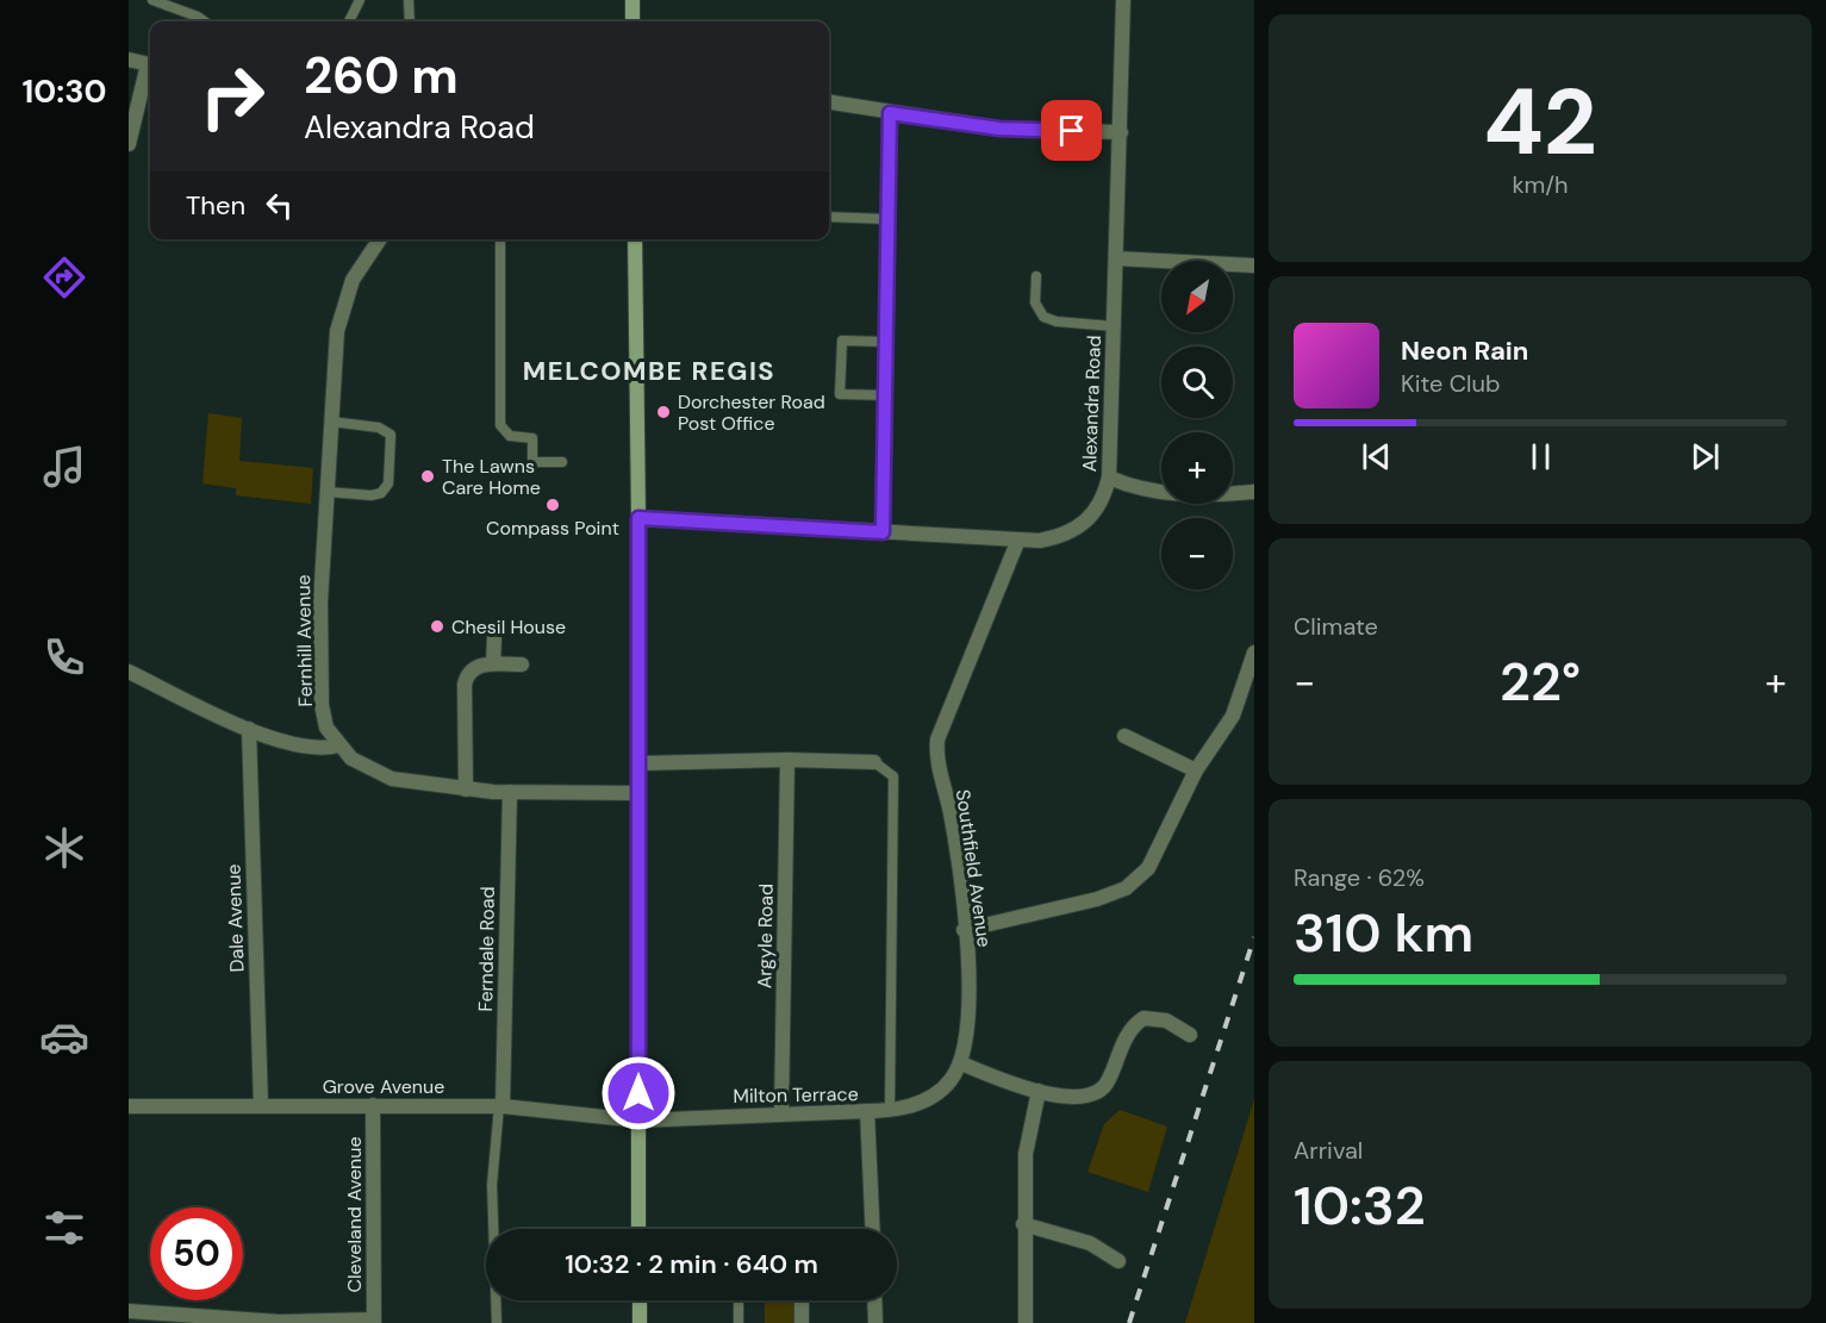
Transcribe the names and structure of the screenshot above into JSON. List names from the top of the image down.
{
  "streets": {
    "street": [
      "Alexandra Road",
      "Fernhill Avenue",
      "Southfield Avenue",
      "Dale Avenue",
      "Argyle Road",
      "Ferndale Road",
      "Grove Avenue",
      "Milton Terrace",
      "Cleveland Avenue"
    ]
  },
  "crossings": [
    ["Alexandra Road", "Southfield Avenue"],
    ["Fernhill Avenue", "Ferndale Road"],
    ["Southfield Avenue", "Milton Terrace"],
    ["Dale Avenue", "Grove Avenue"],
    ["Argyle Road", "Milton Terrace"],
    ["Ferndale Road", "Grove Avenue"],
    ["Grove Avenue", "Milton Terrace"],
    ["Grove Avenue", "Cleveland Avenue"]
  ],
  "districts": ["MELCOMBE REGIS"],
  "places": [
    "Dorchester Road Post Office",
    "The Lawns Care Home",
    "Compass Point",
    "Chesil House"
  ],
  "north": "bottom left",
  "page": {
    "tabs": "10:30",
    "tile": [
      ["42", "km/h"],
      "Climate",
      ["Range · 62%", "310 km"],
      ["Arrival", "10:32"]
    ],
    "turn": ["260 m", "Alexandra Road"],
    "then": "Then",
    "map_buttons": ["+", "−"],
    "song": ["Neon Rain", "Kite Club"],
    "heat": ["−", "22°", "+"],
    "limit": "50",
    "trip": "10:32 · 2 min · 640 m"
  }
}
